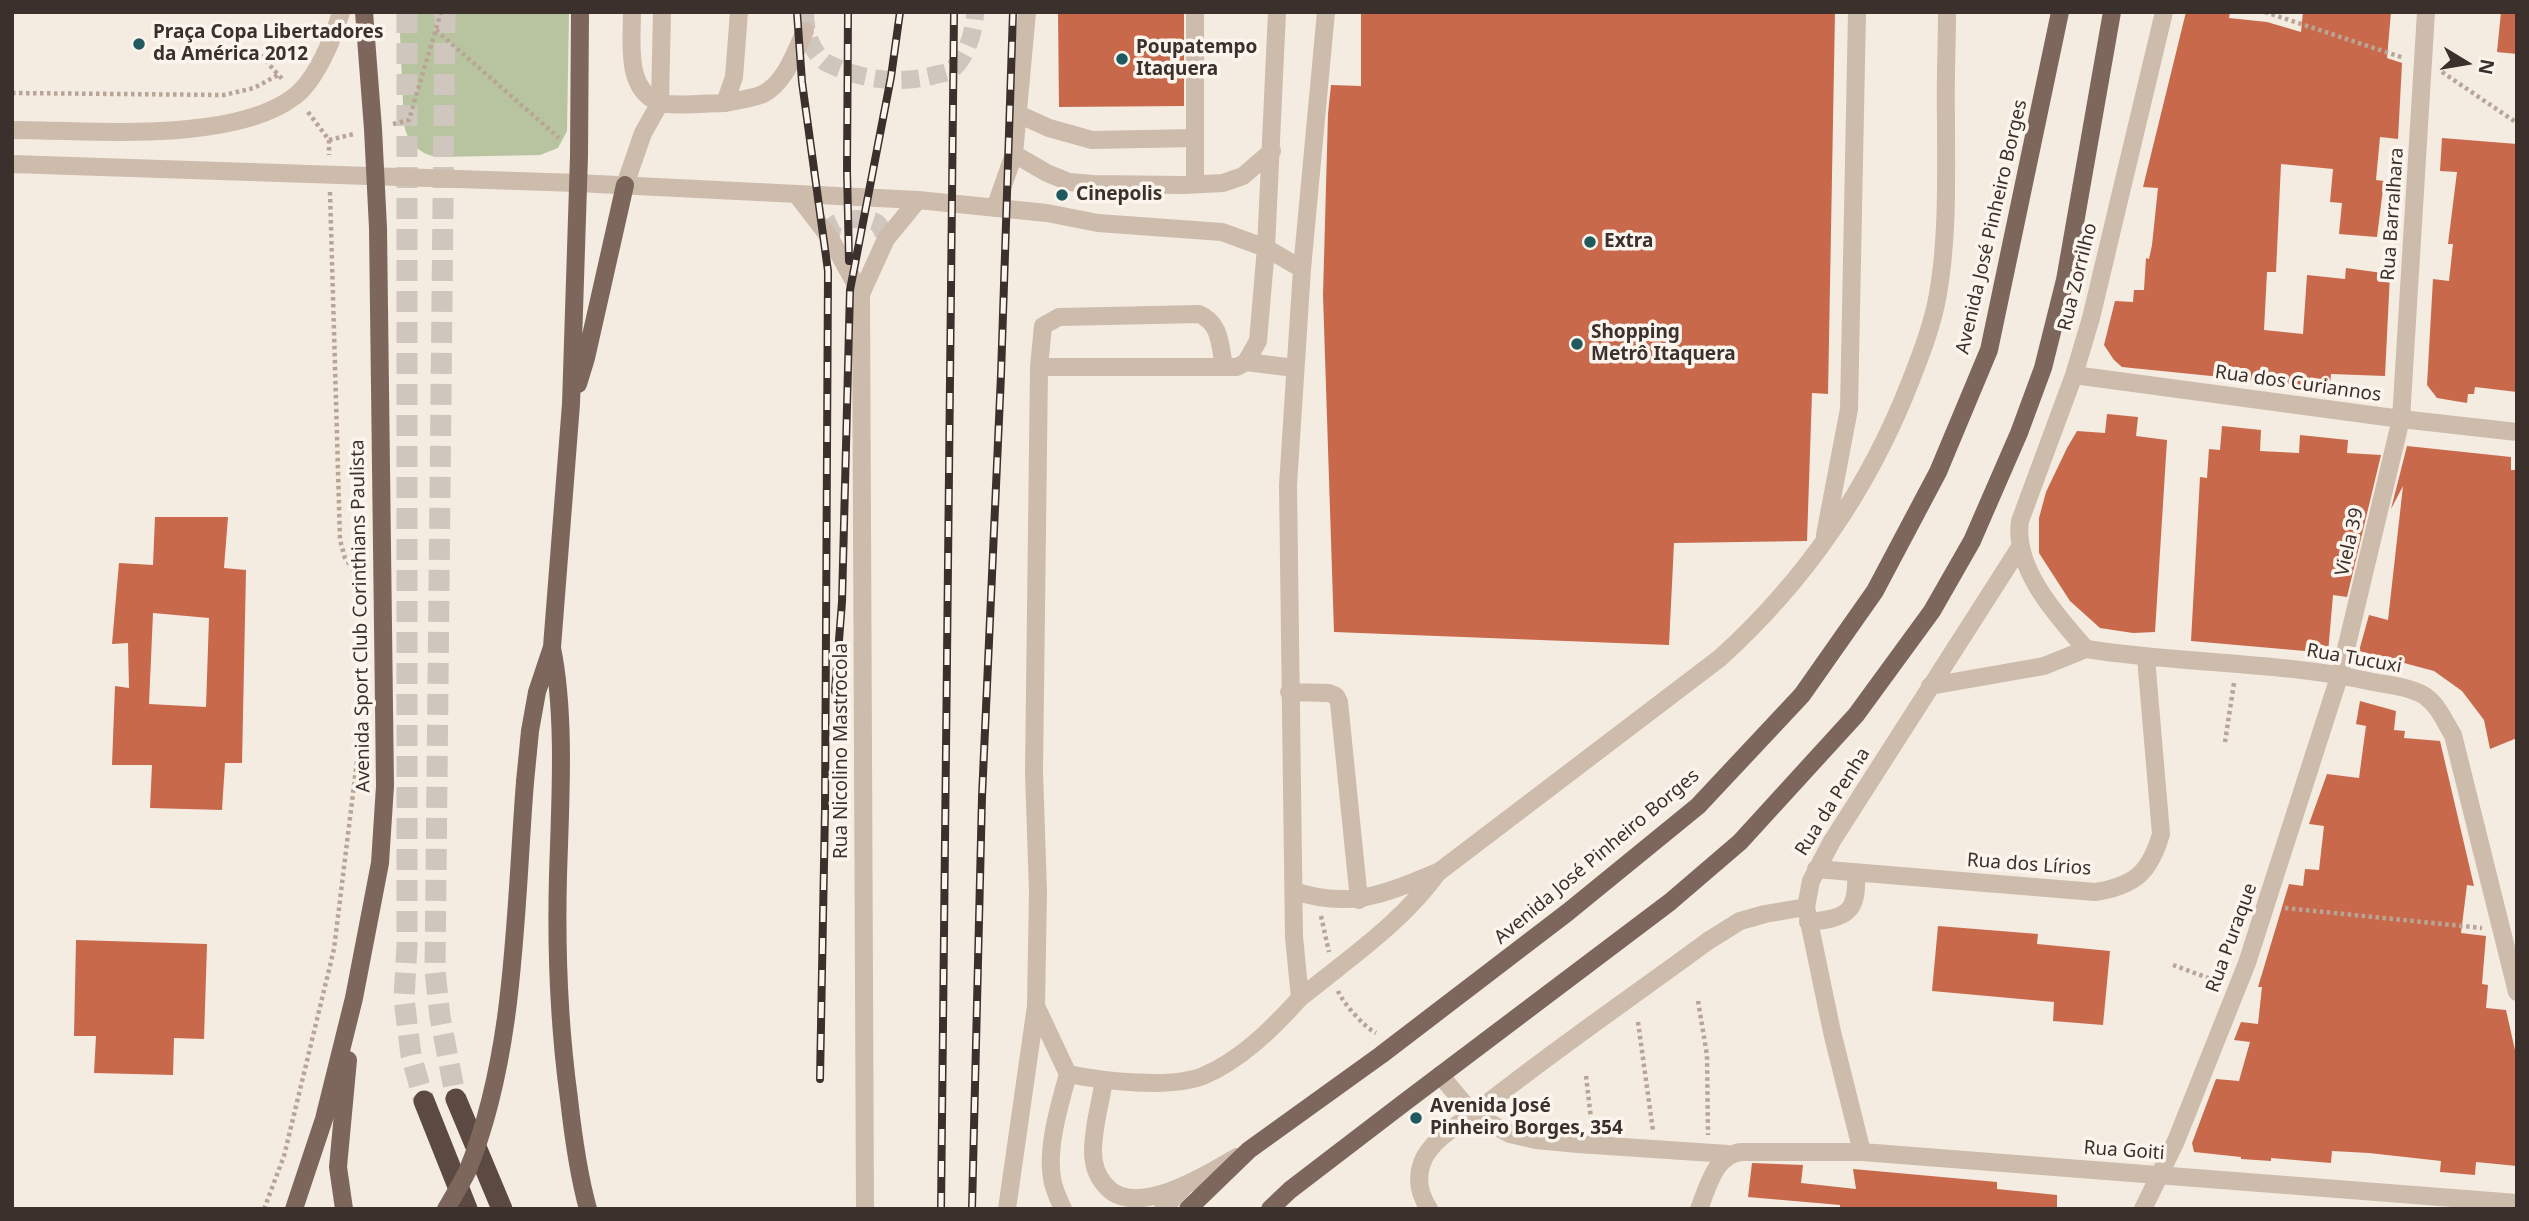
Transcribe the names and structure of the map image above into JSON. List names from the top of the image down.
{
  "streets": {
    "main road": ["Avenida José Pinheiro Borges", "Avenida Sport Club Corinthians Paulista"],
    "street": [
      "Rua Barralhara",
      "Rua Zorrilho",
      "Rua dos Curiannos",
      "Viela 39",
      "Rua Tucuxi",
      "Rua Nicolino Mastrocola",
      "Rua da Penha",
      "Rua dos Lírios",
      "Rua Puraque",
      "Rua Goiti"
    ]
  },
  "crossings": [
    ["Rua Barralhara", "Rua dos Curiannos"],
    ["Rua Barralhara", "Viela 39"],
    ["Rua Zorrilho", "Rua dos Curiannos"],
    ["Rua Zorrilho", "Rua da Penha"],
    ["Rua dos Curiannos", "Viela 39"],
    ["Viela 39", "Rua Tucuxi"],
    ["Viela 39", "Rua Puraque"],
    ["Rua Tucuxi", "Rua dos Lírios"],
    ["Rua Tucuxi", "Rua Puraque"],
    ["Rua da Penha", "Rua dos Lírios"],
    ["Rua da Penha", "Rua Goiti"],
    ["Rua Puraque", "Rua Goiti"]
  ],
  "places": [
    "Praça Copa Libertadores da América 2012",
    "Poupatempo Itaquera",
    "Cinepolis",
    "Extra",
    "Shopping Metrô Itaquera",
    "Avenida José Pinheiro Borges, 354"
  ],
  "north": "right"
}
